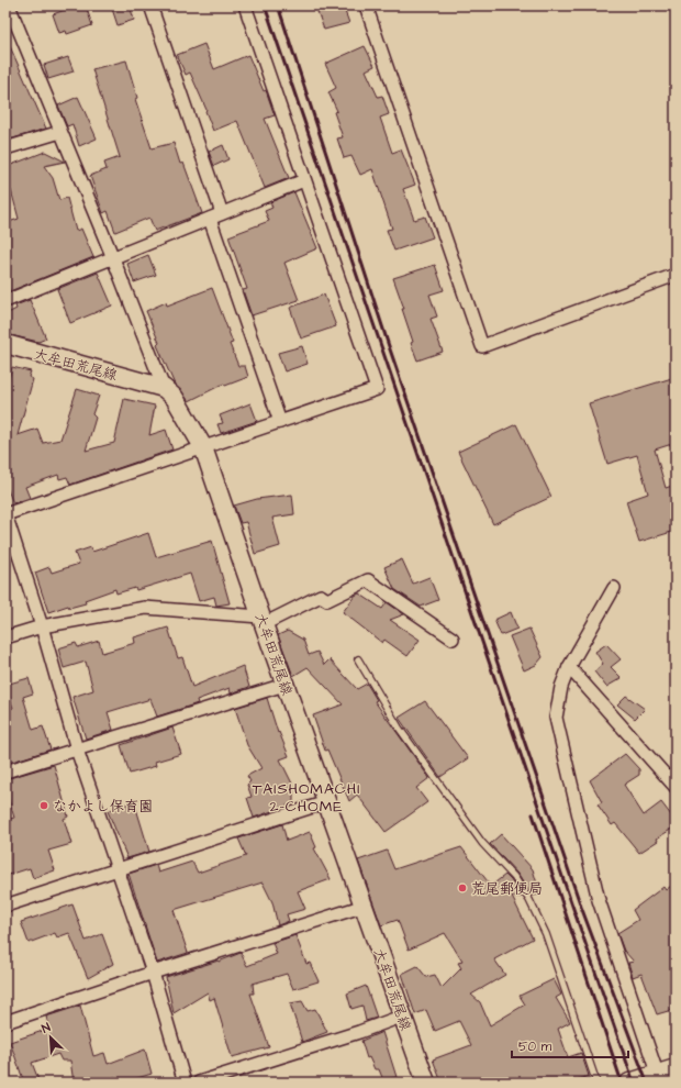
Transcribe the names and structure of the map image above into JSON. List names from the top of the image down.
{
  "streets": {
    "main road": ["大牟田荒尾線"]
  },
  "districts": ["TAISHOMACHI 2-CHOME"],
  "places": ["なかよし保育園", "荒尾郵便局"],
  "scale_bar": "50 m",
  "north": "top left"
}
